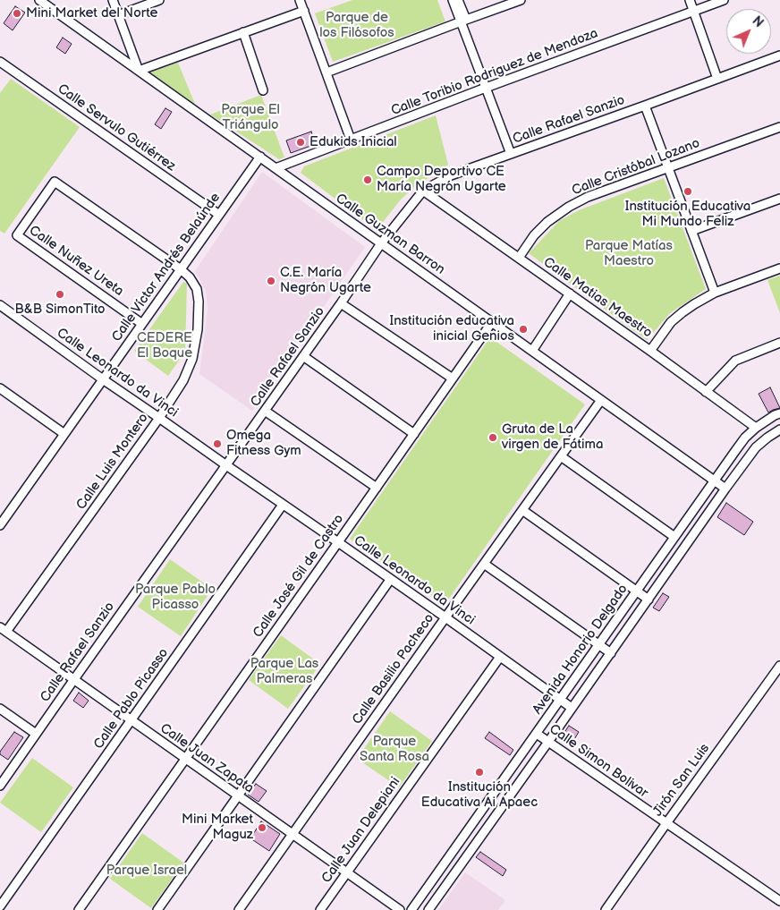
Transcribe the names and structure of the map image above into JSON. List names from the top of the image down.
{
  "streets": {
    "street": [
      "Calle Toribio Rodriguez de Mendoza",
      "Calle Rafael Sanzio",
      "Calle Servulo Gutiérrez",
      "Calle Cristóbal Lozano",
      "Calle Guzman Barron",
      "Calle Nuñez Ureta",
      "Calle Víctor Andrés Belaúnde",
      "Calle Matias Maestro",
      "Calle Leonardo da Vinci",
      "Calle Luis Montero",
      "Calle José Gil de Castro",
      "Avenida Honorio Delgado",
      "Calle Basilio Pacheco",
      "Calle Pablo Picasso",
      "Calle Juan Zapata",
      "Calle Simon Bolivar",
      "Jirón San Luis",
      "Calle Juan Delepiani"
    ]
  },
  "crossings": [
    ["Calle Toribio Rodriguez de Mendoza", "Calle Guzman Barron"],
    ["Calle Rafael Sanzio", "Calle Guzman Barron"],
    ["Calle Rafael Sanzio", "Calle Matias Maestro"],
    ["Calle Rafael Sanzio", "Calle Leonardo da Vinci"],
    ["Calle Rafael Sanzio", "Calle Juan Zapata"],
    ["Calle Servulo Gutiérrez", "Calle Víctor Andrés Belaúnde"],
    ["Calle Cristóbal Lozano", "Calle Matias Maestro"],
    ["Calle Guzman Barron", "Calle Víctor Andrés Belaúnde"],
    ["Calle Guzman Barron", "Calle José Gil de Castro"],
    ["Calle Guzman Barron", "Avenida Honorio Delgado"],
    ["Calle Guzman Barron", "Calle Basilio Pacheco"],
    ["Calle Nuñez Ureta", "Calle Víctor Andrés Belaúnde"],
    ["Calle Nuñez Ureta", "Calle Luis Montero"],
    ["Calle Víctor Andrés Belaúnde", "Calle Leonardo da Vinci"],
    ["Calle Víctor Andrés Belaúnde", "Calle Luis Montero"],
    ["Calle Matias Maestro", "Avenida Honorio Delgado"],
    ["Calle Leonardo da Vinci", "Calle Luis Montero"],
    ["Calle Leonardo da Vinci", "Calle José Gil de Castro"],
    ["Calle Leonardo da Vinci", "Avenida Honorio Delgado"],
    ["Calle Leonardo da Vinci", "Calle Basilio Pacheco"],
    ["Calle Leonardo da Vinci", "Calle Pablo Picasso"],
    ["Calle Leonardo da Vinci", "Calle Juan Delepiani"],
    ["Calle Luis Montero", "Calle Juan Zapata"],
    ["Calle José Gil de Castro", "Calle Juan Zapata"],
    ["Avenida Honorio Delgado", "Calle Simon Bolivar"],
    ["Calle Basilio Pacheco", "Calle Juan Zapata"],
    ["Calle Pablo Picasso", "Calle Juan Zapata"],
    ["Calle Juan Zapata", "Calle Juan Delepiani"],
    ["Calle Simon Bolivar", "Jirón San Luis"]
  ],
  "parks": [
    "Parque de los Filósofos",
    "Parque El Triángulo",
    "Parque Matías Maestro",
    "CEDERE El Boque",
    "Parque Pablo Picasso",
    "Parque Las Palmeras",
    "Parque Santa Rosa",
    "Parque Israel"
  ],
  "places": [
    "Mini Market del Norte",
    "Edukids Inicial",
    "Campo Deportivo CE María Negrón Ugarte",
    "Institución Educativa Mi Mundo Feliz",
    "C.E. María Negrón Ugarte",
    "B&B SimonTito",
    "Institución educativa inicial Genios",
    "Gruta de La virgen de Fátima",
    "Omega Fitness Gym",
    "Institución Educativa Ai Apaec",
    "Mini Market Maguz"
  ],
  "north": "top right"
}
